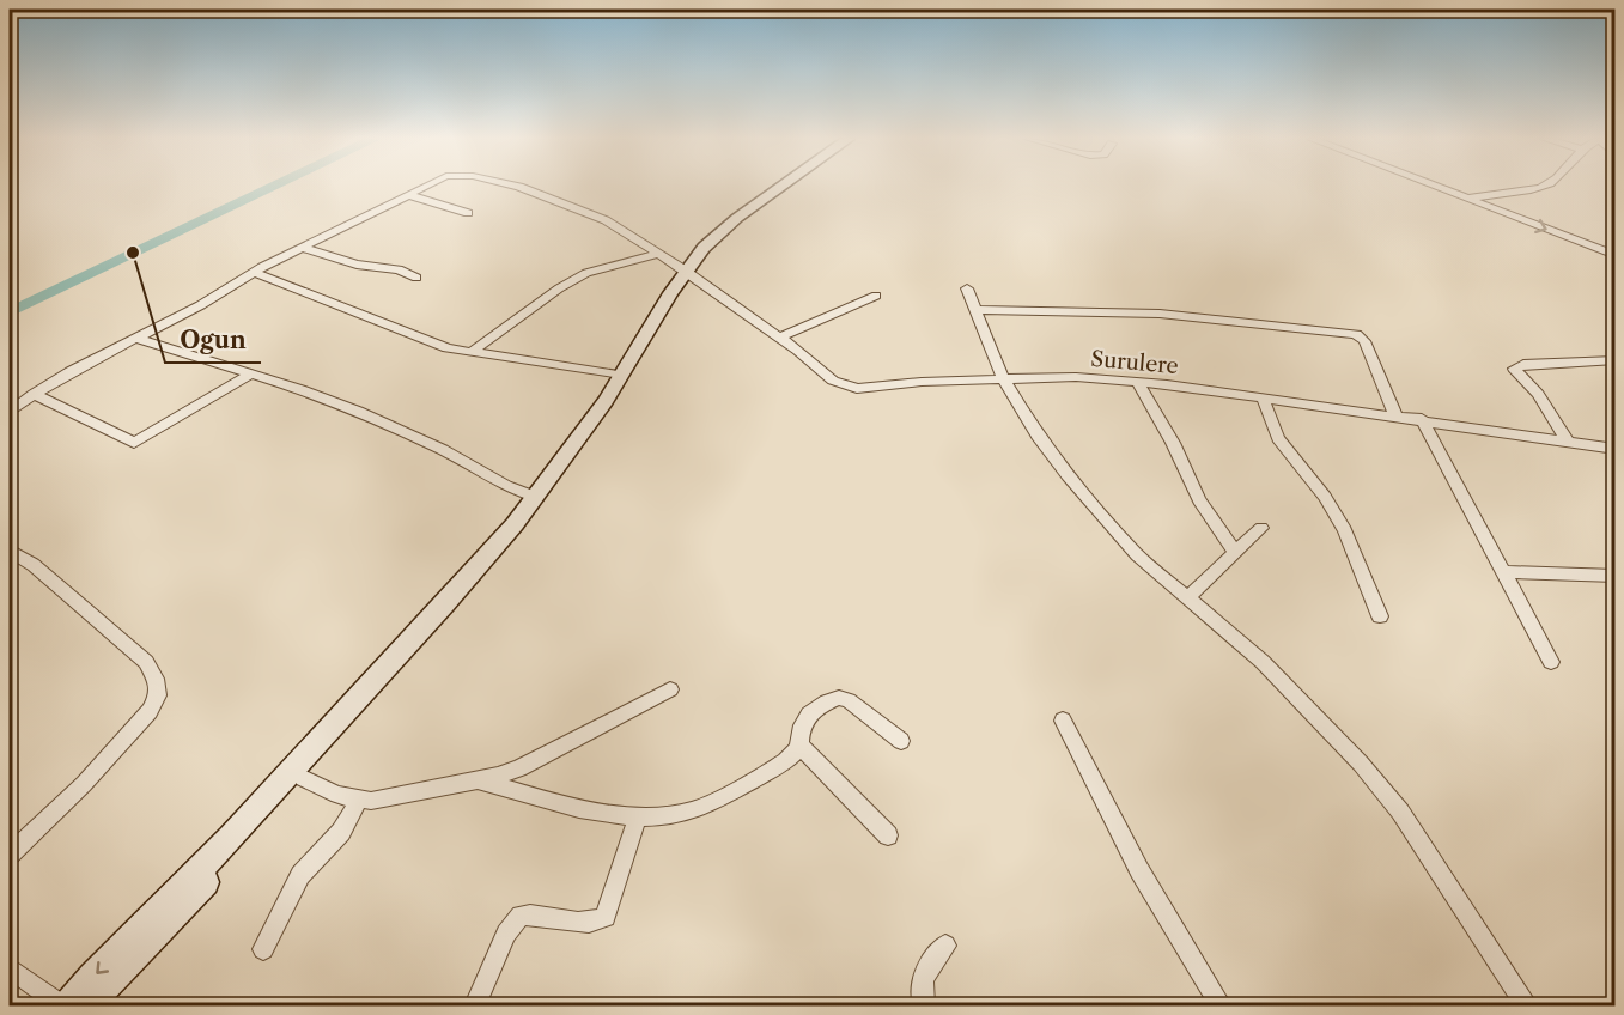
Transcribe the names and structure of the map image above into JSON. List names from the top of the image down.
{
  "streets": {
    "street": ["Surulere"]
  },
  "places": ["Ogun"]
}
